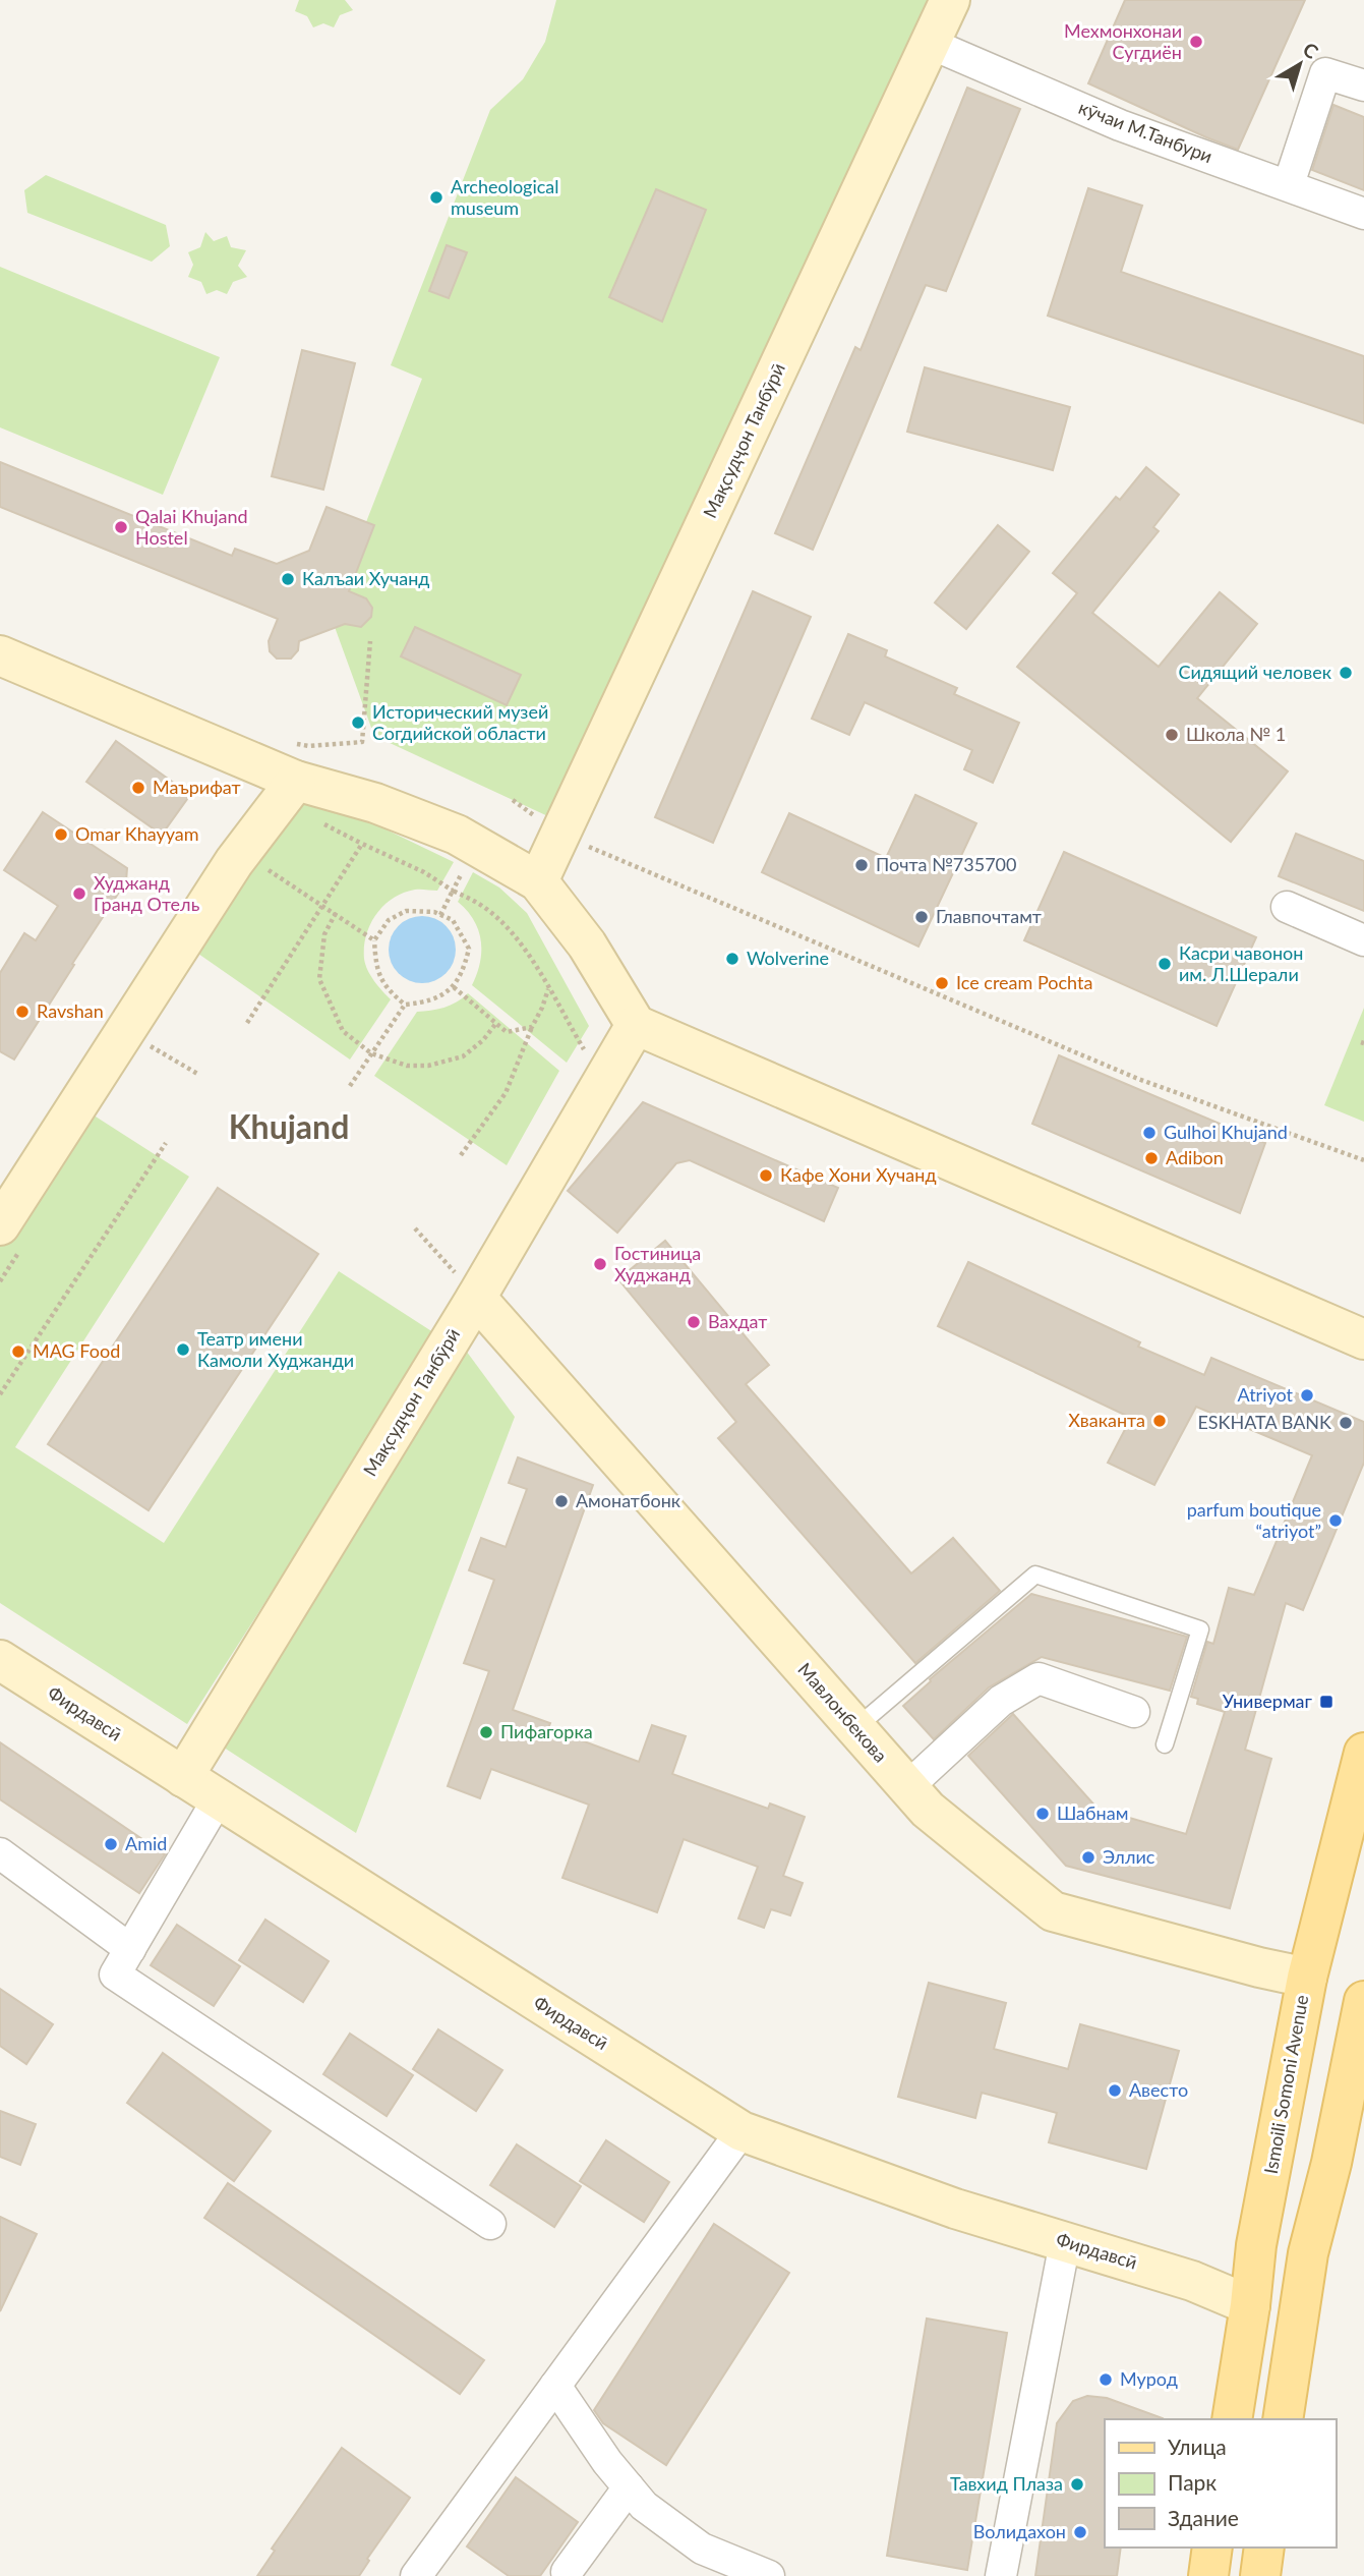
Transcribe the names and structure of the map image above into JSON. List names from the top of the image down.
{
  "streets": {
    "main road": ["Ismoili Somoni Avenue"],
    "street": [
      "кӯчаи М.Танбури",
      "Мақсудҷон Танбӯрӣ",
      "Мавлонбекова",
      "Фирдавсӣ"
    ]
  },
  "crossings": [
    ["кӯчаи М.Танбури", "Мақсудҷон Танбӯрӣ"],
    ["Мақсудҷон Танбӯрӣ", "Мавлонбекова"],
    ["Мақсудҷон Танбӯрӣ", "Фирдавсӣ"],
    ["Мавлонбекова", "Ismoili Somoni Avenue"],
    ["Фирдавсӣ", "Ismoili Somoni Avenue"]
  ],
  "districts": ["Khujand"],
  "places": {
    "other": [
      "Мехмонхонаи Сугдиён",
      "Archeological museum",
      "Qalai Khujand Hostel",
      "Калъаи Хучанд",
      "Сидящий человек",
      "Исторический музей Согдийской области",
      "Школа № 1",
      "Маърифат",
      "Omar Khayyam",
      "Почта №735700",
      "Худжанд Гранд Отель",
      "Главпочтамт",
      "Wolverine",
      "Касри чавонон им. Л.Шерали",
      "Ice cream Pochta",
      "Ravshan",
      "Gulhoi Khujand",
      "Adibon",
      "Кафе Хони Хучанд",
      "Гостиница Худжанд",
      "Вахдат",
      "Театр имени Камоли Худжанди",
      "MAG Food",
      "Atriyot",
      "Хваканта",
      "ESKHATA BANK",
      "Амонатбонк",
      "parfum boutique “atriyot”",
      "Пифагорка",
      "Шабнам",
      "Amid",
      "Эллис",
      "Авесто",
      "Мурод",
      "Тавхид Плаза",
      "Волидахон"
    ],
    "transit": ["Универмаг"]
  },
  "legend": ["Улица", "Парк", "Здание"],
  "north": "top right"
}
